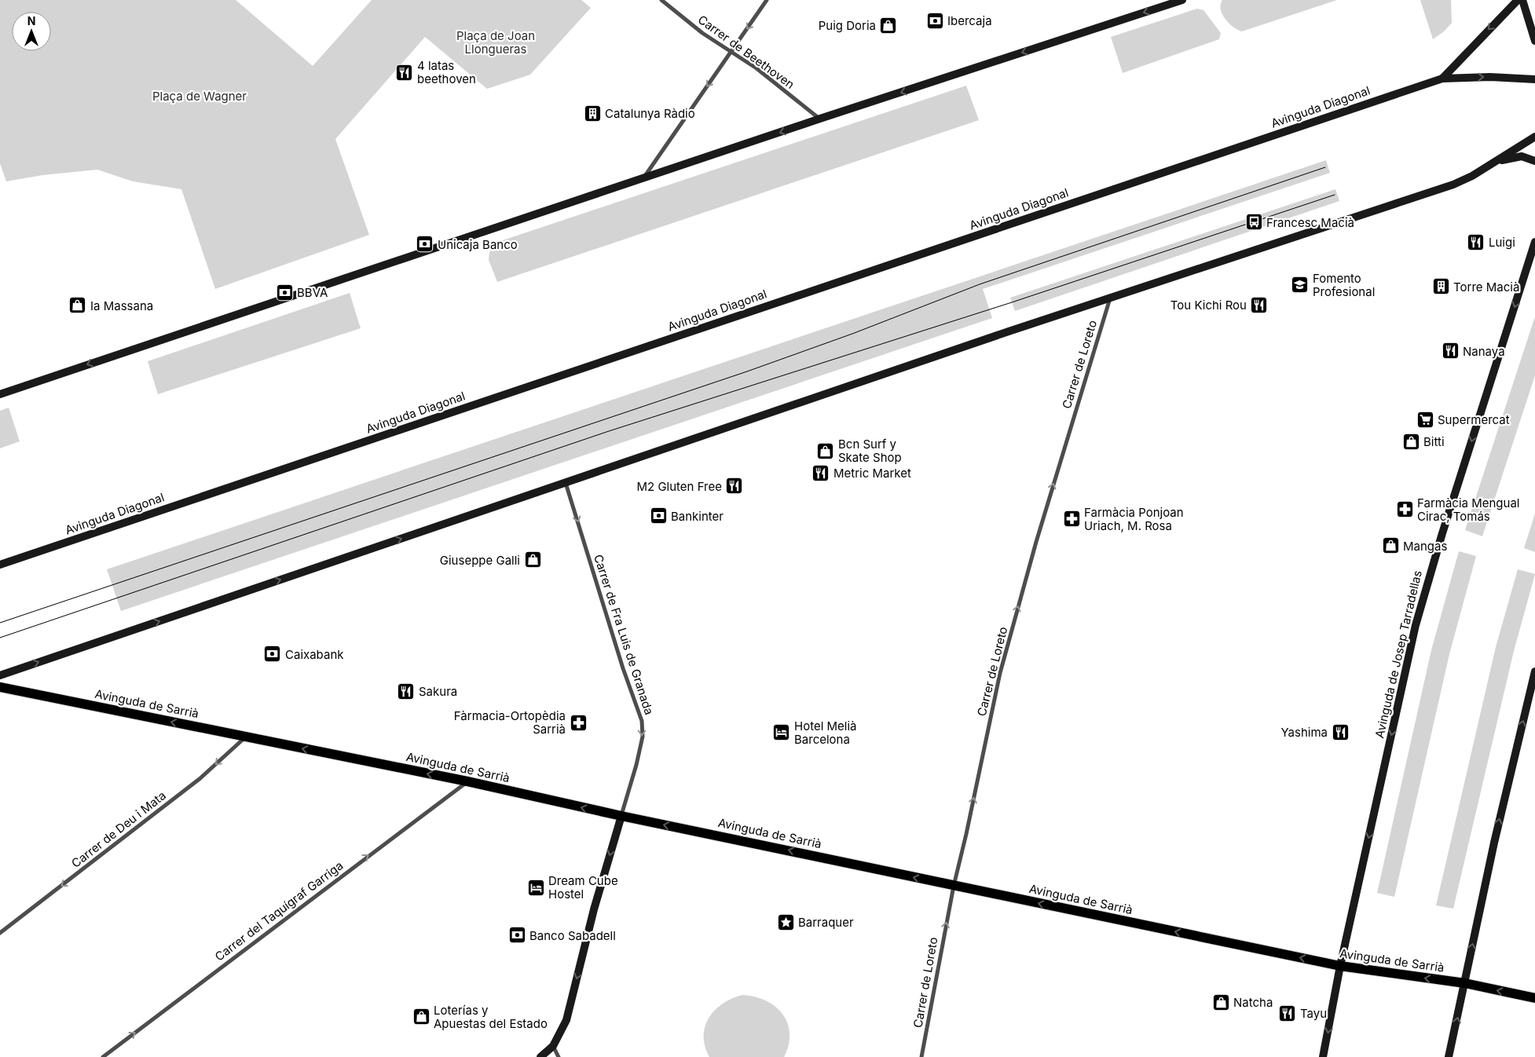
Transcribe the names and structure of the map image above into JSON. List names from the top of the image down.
{
  "streets": {
    "main road": ["Avinguda Diagonal", "Avinguda de Josep Tarradellas", "Avinguda de Sarrià"],
    "street": [
      "Carrer de Beethoven",
      "Carrer de Loreto",
      "Carrer de Fra Luis de Granada",
      "Carrer de Deu i Mata",
      "Carrer del Taquígraf Garriga"
    ]
  },
  "crossings": [
    ["Carrer de Loreto", "Avinguda de Sarrià"],
    ["Carrer de Fra Luis de Granada", "Avinguda de Sarrià"],
    ["Avinguda de Josep Tarradellas", "Avinguda de Sarrià"],
    ["Avinguda de Sarrià", "Carrer de Deu i Mata"],
    ["Avinguda de Sarrià", "Carrer del Taquígraf Garriga"]
  ],
  "one_way": [
    "Carrer de Loreto",
    "Carrer de Fra Luis de Granada",
    "Avinguda de Josep Tarradellas",
    "Avinguda de Sarrià",
    "Carrer de Deu i Mata",
    "Carrer del Taquígraf Garriga"
  ],
  "parks": ["Plaça de Joan Llongueras", "Plaça de Wagner"],
  "places": {
    "bank": [
      "Ibercaja",
      "Unicaja Banco",
      "BBVA",
      "Bankinter",
      "Caixabank",
      "Banco Sabadell"
    ],
    "shop": [
      "Puig Doria",
      "Ia Massana",
      "Bitti",
      "Bcn Surf y Skate Shop",
      "Mangas",
      "Giuseppe Galli",
      "Natcha",
      "Loterías y Apuestas del Estado"
    ],
    "restaurant": [
      "4 latas beethoven",
      "Luigi",
      "Tou Kichi Rou",
      "Nanaya",
      "Metric Market",
      "M2 Gluten Free",
      "Sakura",
      "Yashima",
      "Tayu"
    ],
    "building": ["Catalunya Ràdio", "Torre Macià"],
    "bus stop": ["Francesc Macià"],
    "school or university": ["Fomento Profesional"],
    "supermarket": ["Supermercat"],
    "pharmacy": ["Farmàcia Mengual Cirac, Tomás", "Farmàcia Ponjoan Uriach, M. Rosa", "Fàrmacia-Ortopèdia Sarrià"],
    "hotel": ["Hotel Melià Barcelona", "Dream Cube Hostel"],
    "place": ["Barraquer"]
  },
  "north": "top"
}
